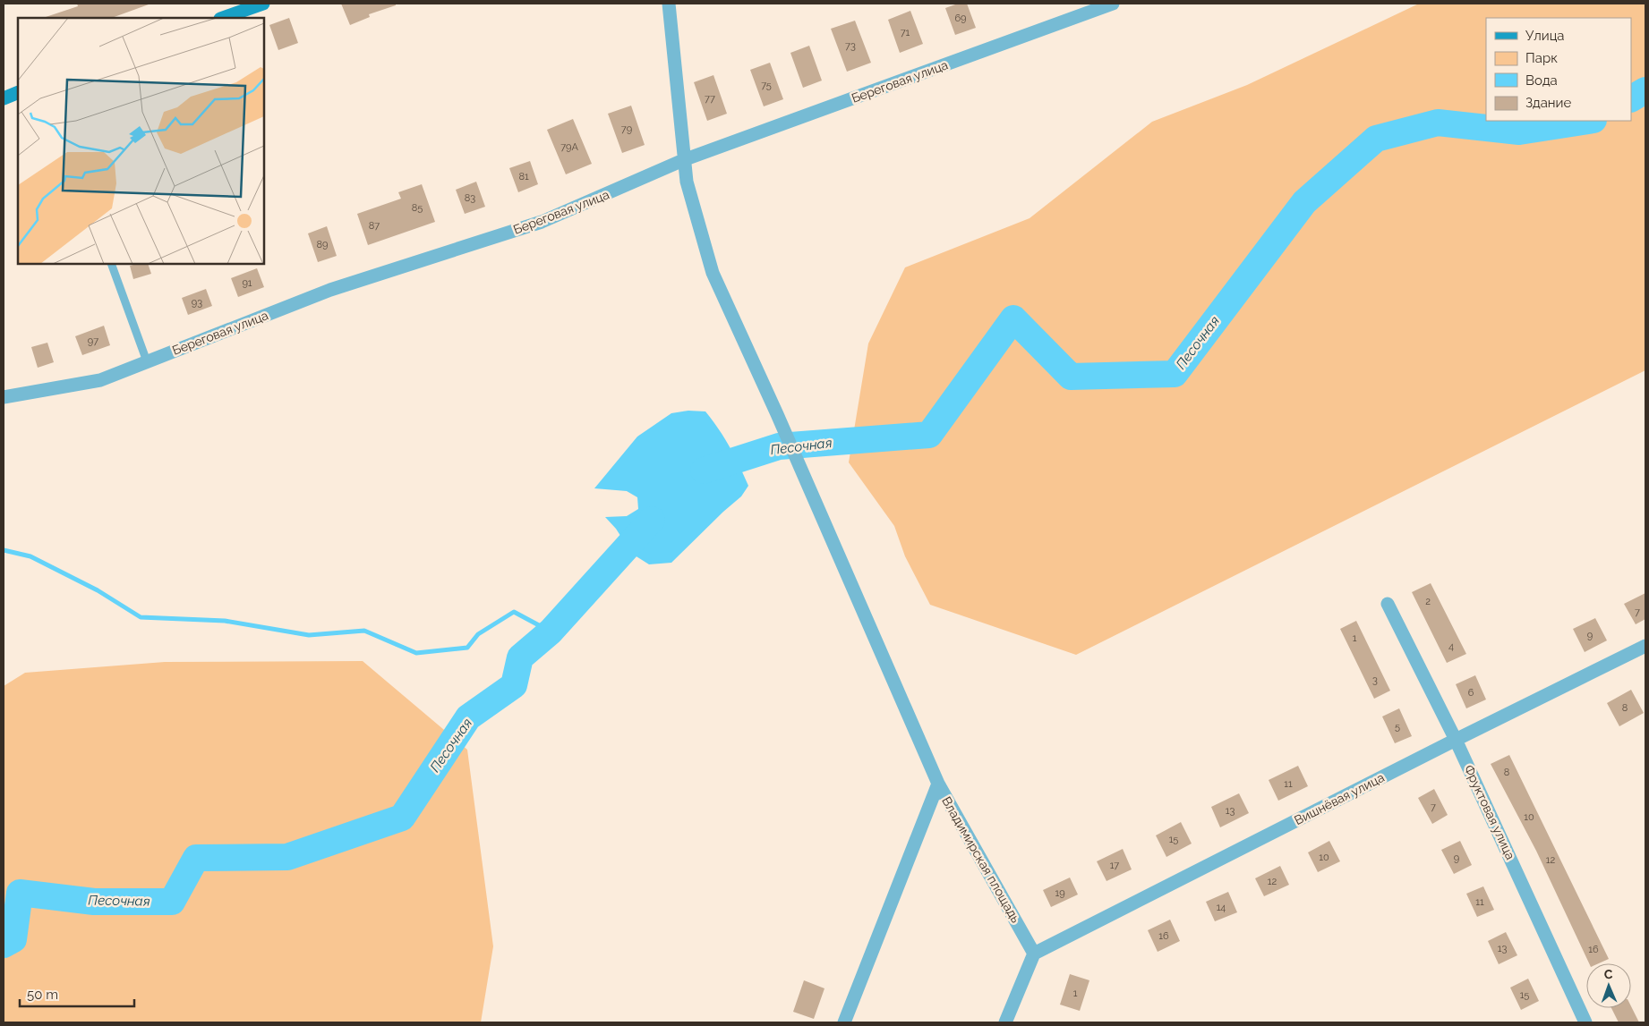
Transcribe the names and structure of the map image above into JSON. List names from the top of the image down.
{
  "streets": {
    "street": [
      "Береговая улица",
      "Вишнёвая улица",
      "Фруктовая улица",
      "Владимирская площадь"
    ]
  },
  "crossings": [
    ["Вишнёвая улица", "Фруктовая улица"],
    ["Вишнёвая улица", "Владимирская площадь"]
  ],
  "water": ["Песочная"],
  "house_numbers": [
    "69",
    "71",
    "73",
    "75",
    "77",
    "79",
    "79А",
    "81",
    "83",
    "85",
    "87",
    "89",
    "91",
    "93",
    "97",
    "2",
    "7",
    "9",
    "1",
    "4",
    "3",
    "6",
    "8",
    "5",
    "8",
    "11",
    "7",
    "13",
    "10",
    "15",
    "10",
    "9",
    "12",
    "17",
    "12",
    "19",
    "11",
    "14",
    "16",
    "13",
    "16",
    "1",
    "15"
  ],
  "legend": [
    "Улица",
    "Парк",
    "Вода",
    "Здание"
  ],
  "scale_bar": "50 m",
  "north": "top"
}
